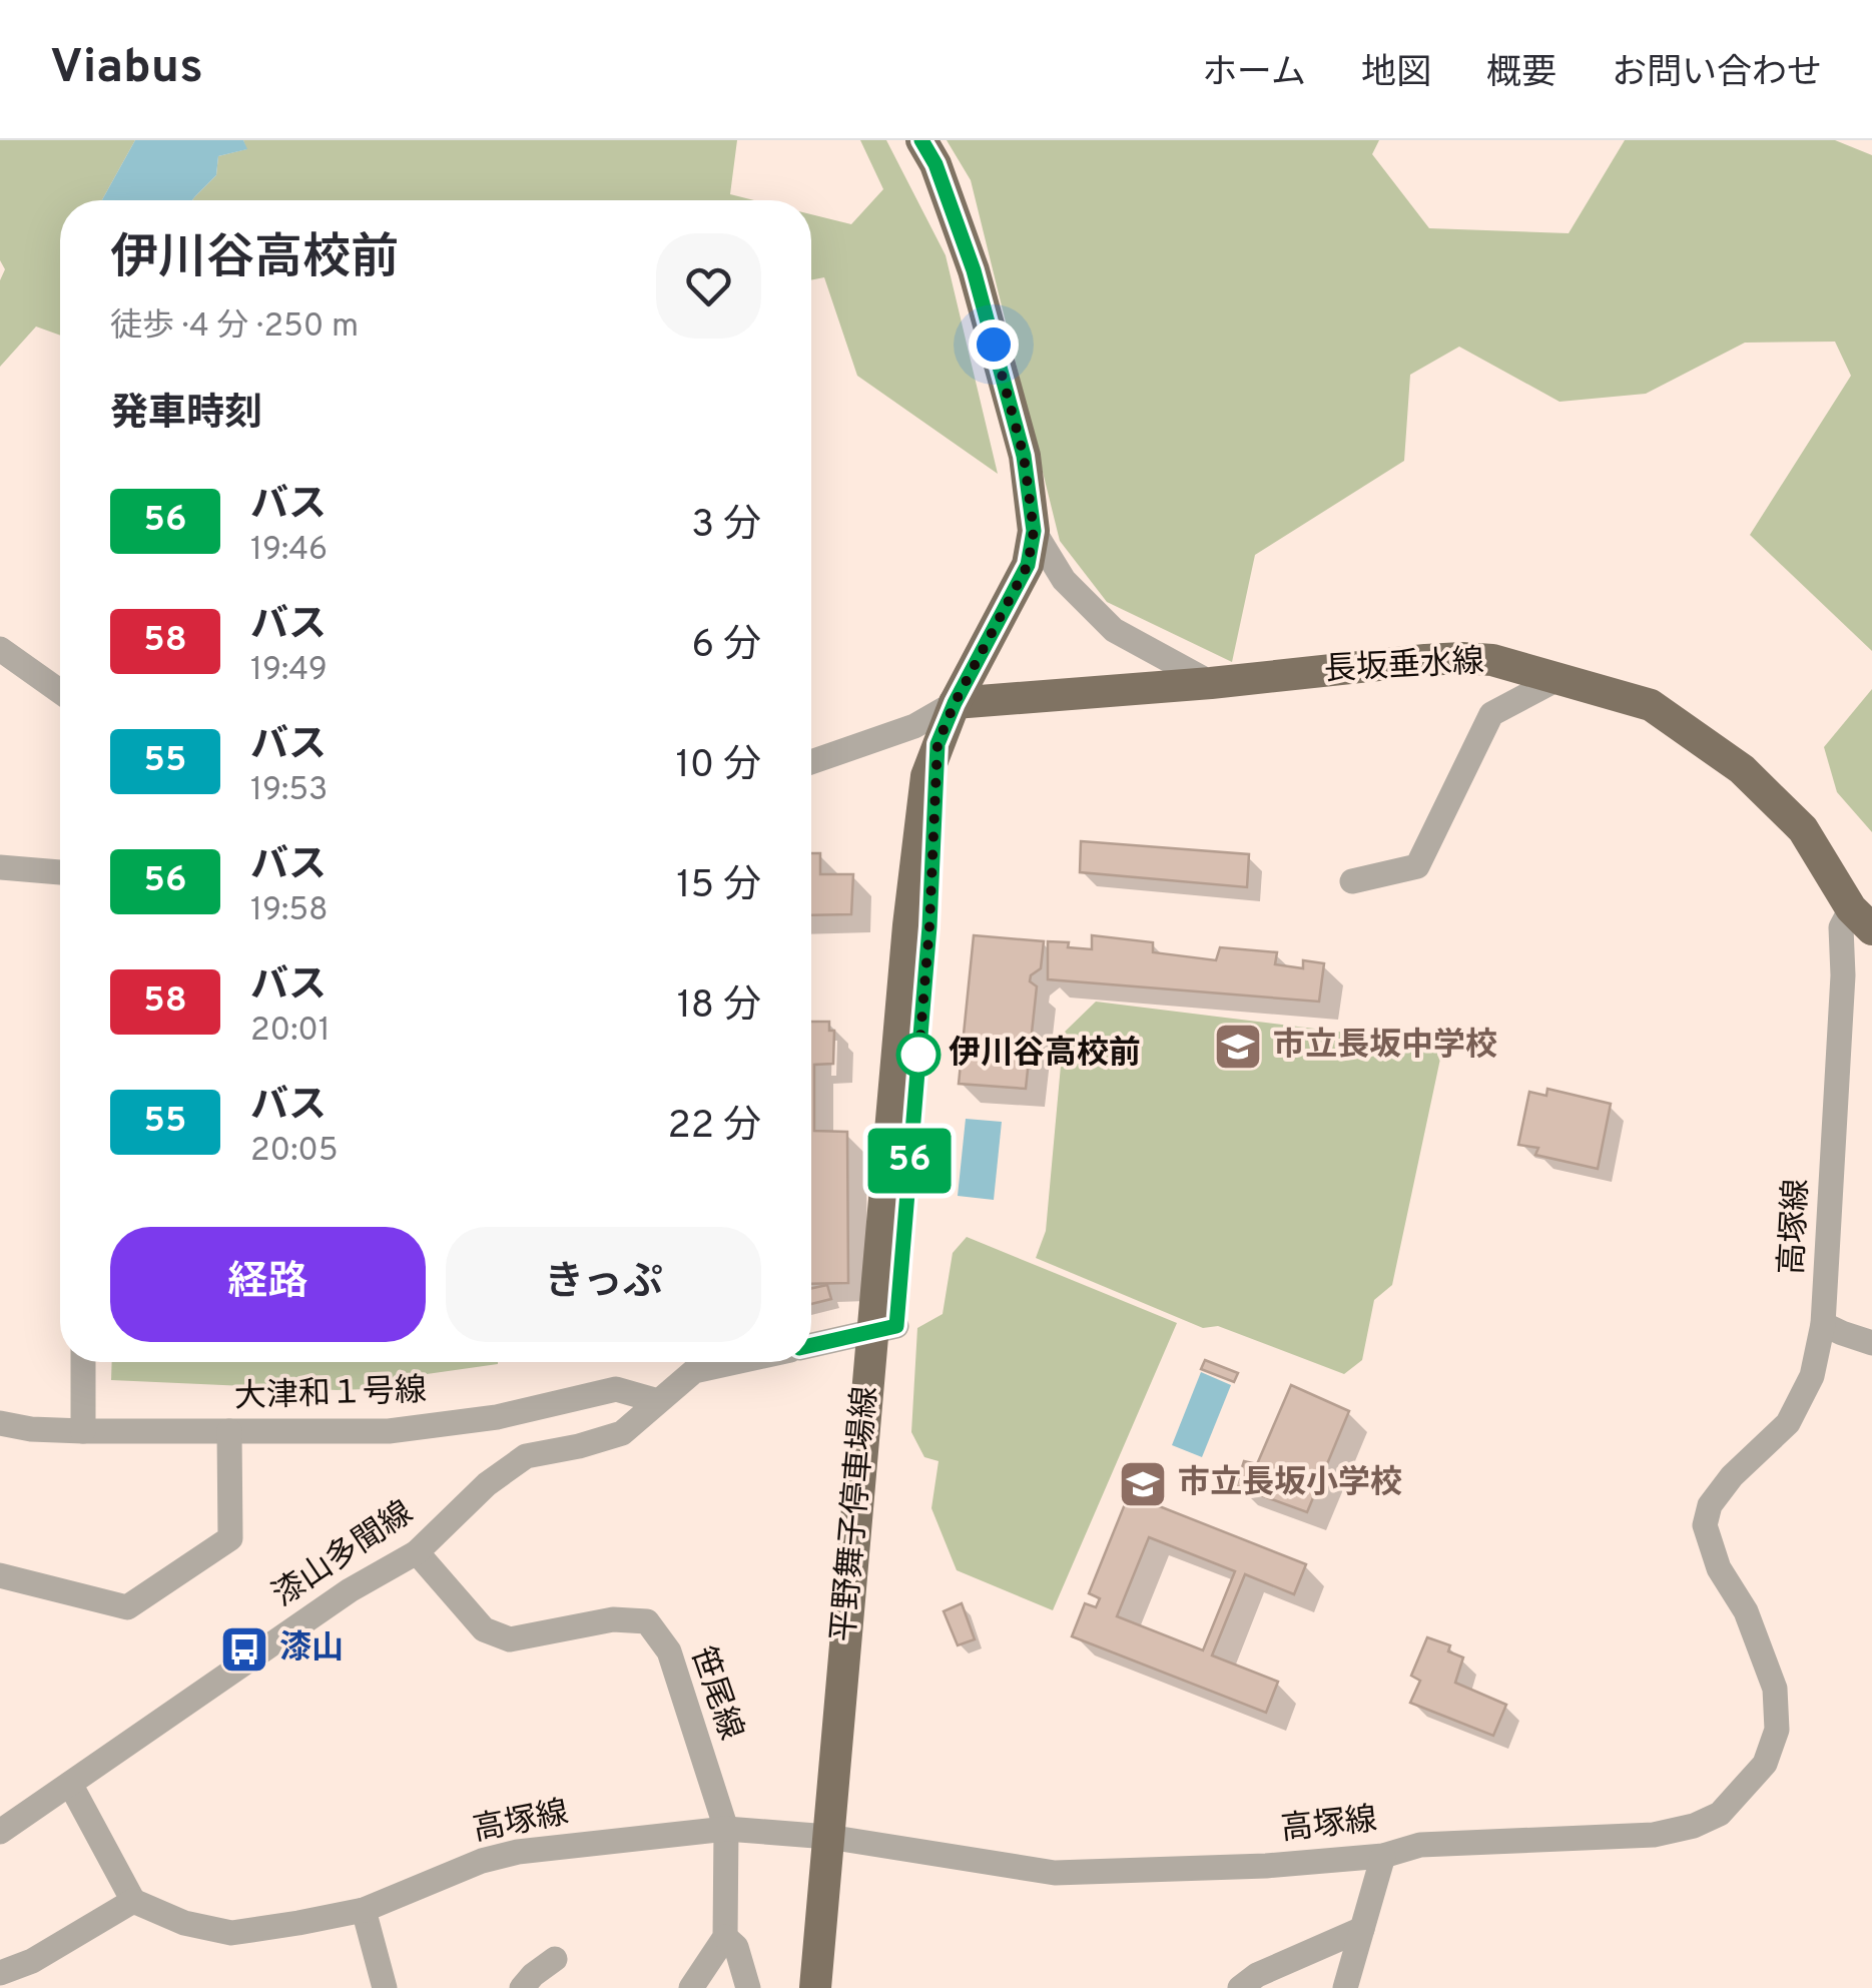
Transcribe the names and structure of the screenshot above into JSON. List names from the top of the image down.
{
  "streets": {
    "main road": ["長坂垂水線", "平野舞子停車場線"],
    "street": [
      "高塚線",
      "大津和１号線",
      "漆山多聞線",
      "笹尾線"
    ]
  },
  "crossings": [
    ["長坂垂水線", "高塚線"],
    ["長坂垂水線", "平野舞子停車場線"],
    ["高塚線", "平野舞子停車場線"],
    ["高塚線", "笹尾線"],
    ["大津和１号線", "漆山多聞線"],
    ["漆山多聞線", "笹尾線"]
  ],
  "places": {
    "school or university": ["市立長坂中学校", "市立長坂小学校"],
    "other": ["伊川谷高校前"],
    "bus stop": ["漆山"]
  },
  "lines": ["bus line 56"],
  "page": {
    "header": "Viabus",
    "nav": [
      "ホーム",
      "地図",
      "概要",
      "お問い合わせ"
    ],
    "on_map": "56",
    "heading": [
      ["伊川谷高校前", "徒歩 · 4 分 · 250 m"],
      "発車時刻"
    ],
    "list": [
      {
        "mark": "56",
        "name": "バス",
        "note": "19:46",
        "value": "3 分"
      },
      {
        "mark": "58",
        "name": "バス",
        "note": "19:49",
        "value": "6 分"
      },
      {
        "mark": "55",
        "name": "バス",
        "note": "19:53",
        "value": "10 分"
      },
      {
        "mark": "56",
        "name": "バス",
        "note": "19:58",
        "value": "15 分"
      },
      {
        "mark": "58",
        "name": "バス",
        "note": "20:01",
        "value": "18 分"
      },
      {
        "mark": "55",
        "name": "バス",
        "note": "20:05",
        "value": "22 分"
      }
    ],
    "buttons": ["経路", "きっぷ"]
  }
}
